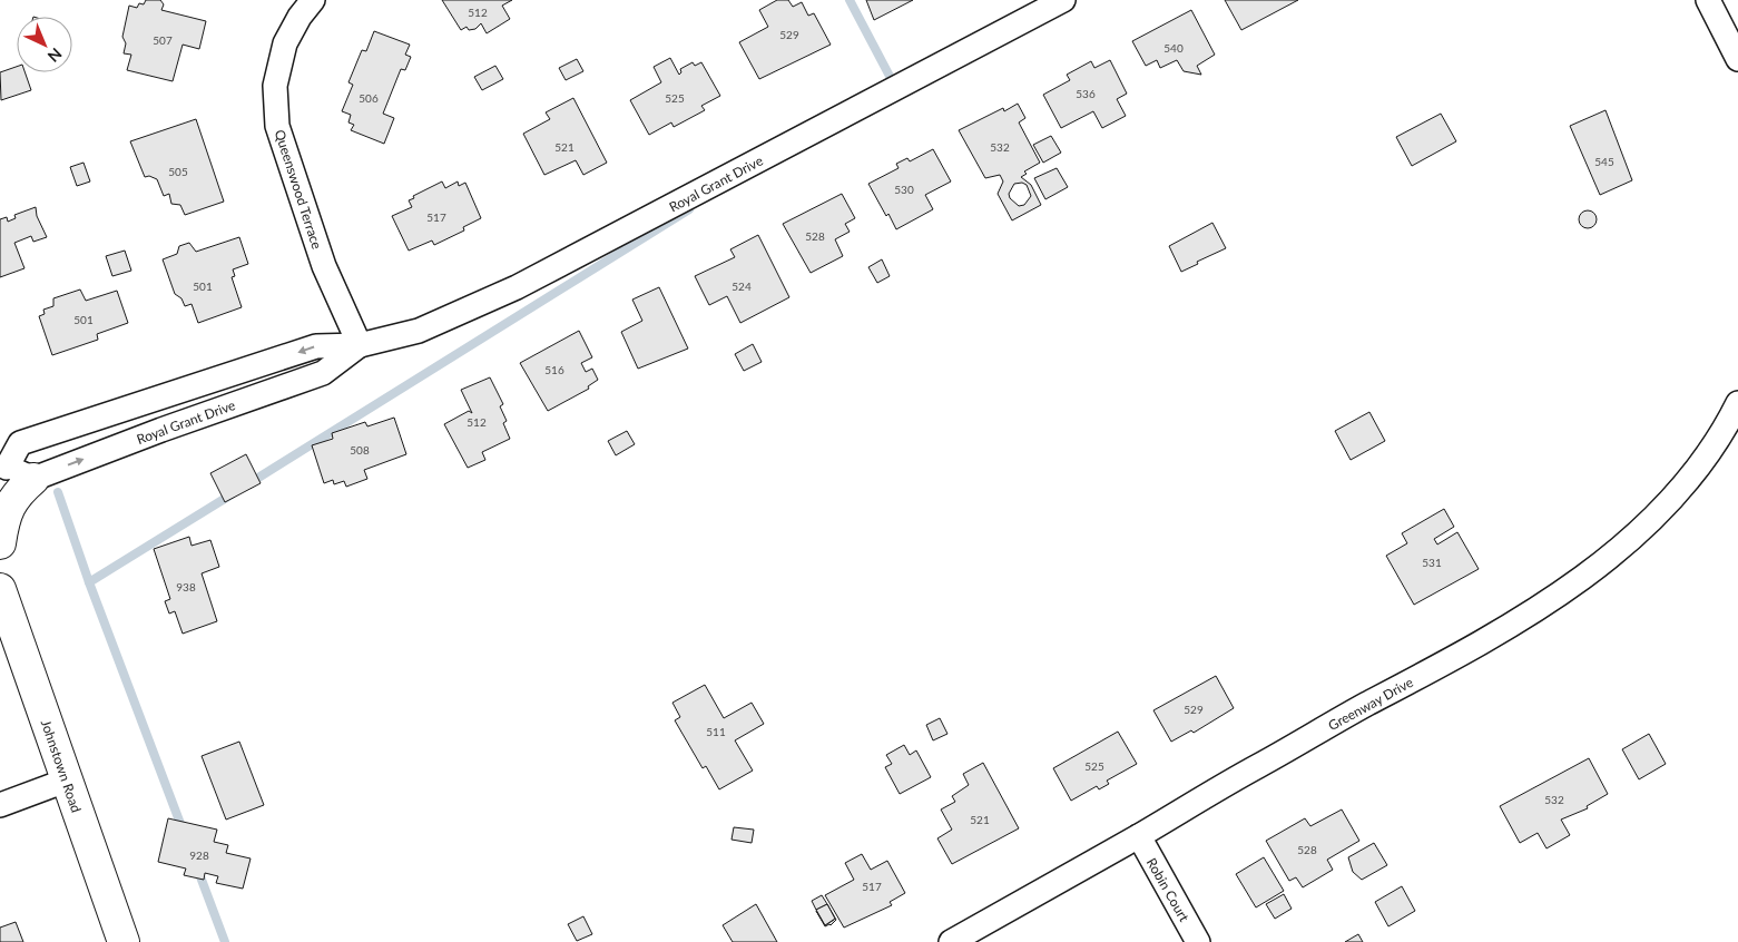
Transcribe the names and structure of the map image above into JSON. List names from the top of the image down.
{
  "streets": {
    "main road": ["Johnstown Road"],
    "street": [
      "Royal Grant Drive",
      "Queenswood Terrace",
      "Greenway Drive",
      "Robin Court"
    ]
  },
  "crossings": [
    ["Royal Grant Drive", "Queenswood Terrace"],
    ["Greenway Drive", "Robin Court"]
  ],
  "house_numbers": [
    "512",
    "529",
    "507",
    "540",
    "536",
    "506",
    "525",
    "521",
    "532",
    "545",
    "505",
    "530",
    "517",
    "528",
    "501",
    "524",
    "501",
    "516",
    "512",
    "508",
    "531",
    "938",
    "529",
    "511",
    "525",
    "532",
    "521",
    "528",
    "928",
    "517"
  ],
  "north": "bottom right"
}
